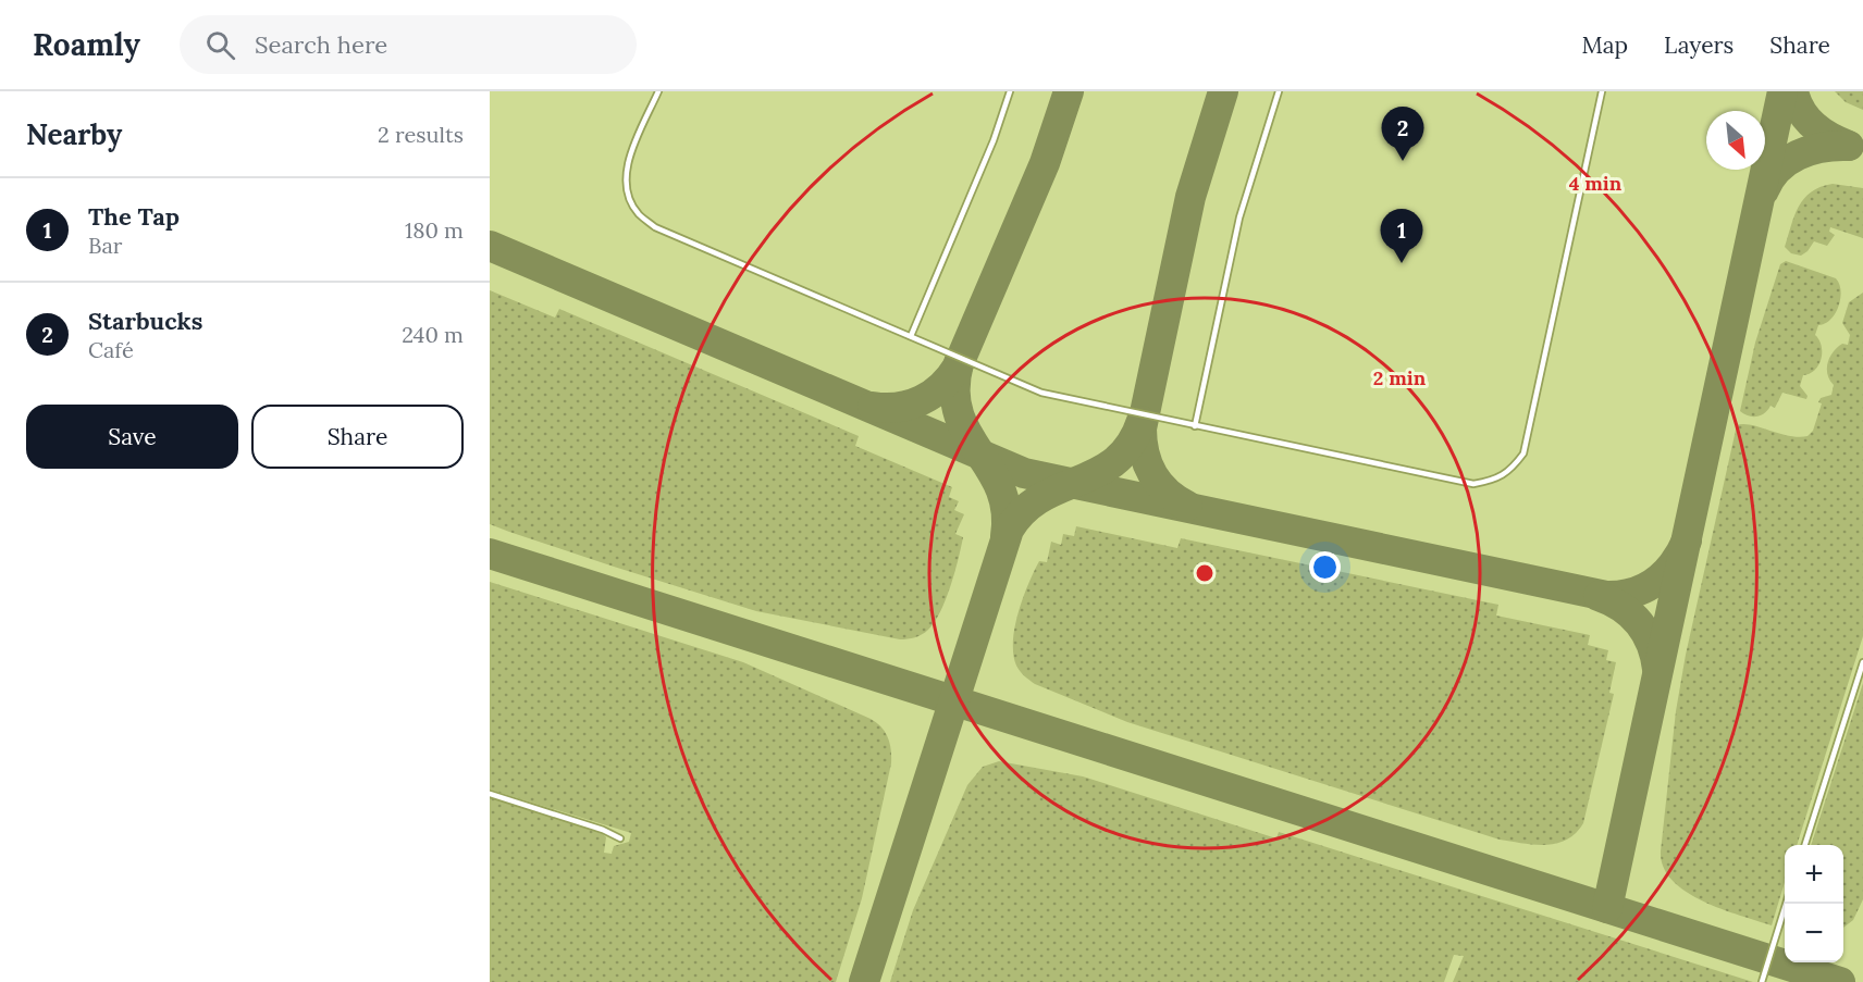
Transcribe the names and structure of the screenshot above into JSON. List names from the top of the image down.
{
  "north": "bottom right",
  "page": {
    "header": "Roamly",
    "search": "Search here",
    "nav": ["Map", "Layers", "Share"],
    "heading": ["Nearby", "2 results"],
    "pins": ["2", "1"],
    "list": [
      {
        "mark": "1",
        "name": "The Tap",
        "note": "Bar",
        "value": "180 m"
      },
      {
        "mark": "2",
        "name": "Starbucks",
        "note": "Café",
        "value": "240 m"
      }
    ],
    "buttons": ["Save", "Share"],
    "map_buttons": ["+", "−"]
  },
  "rings": ["4 min", "2 min"]
}
